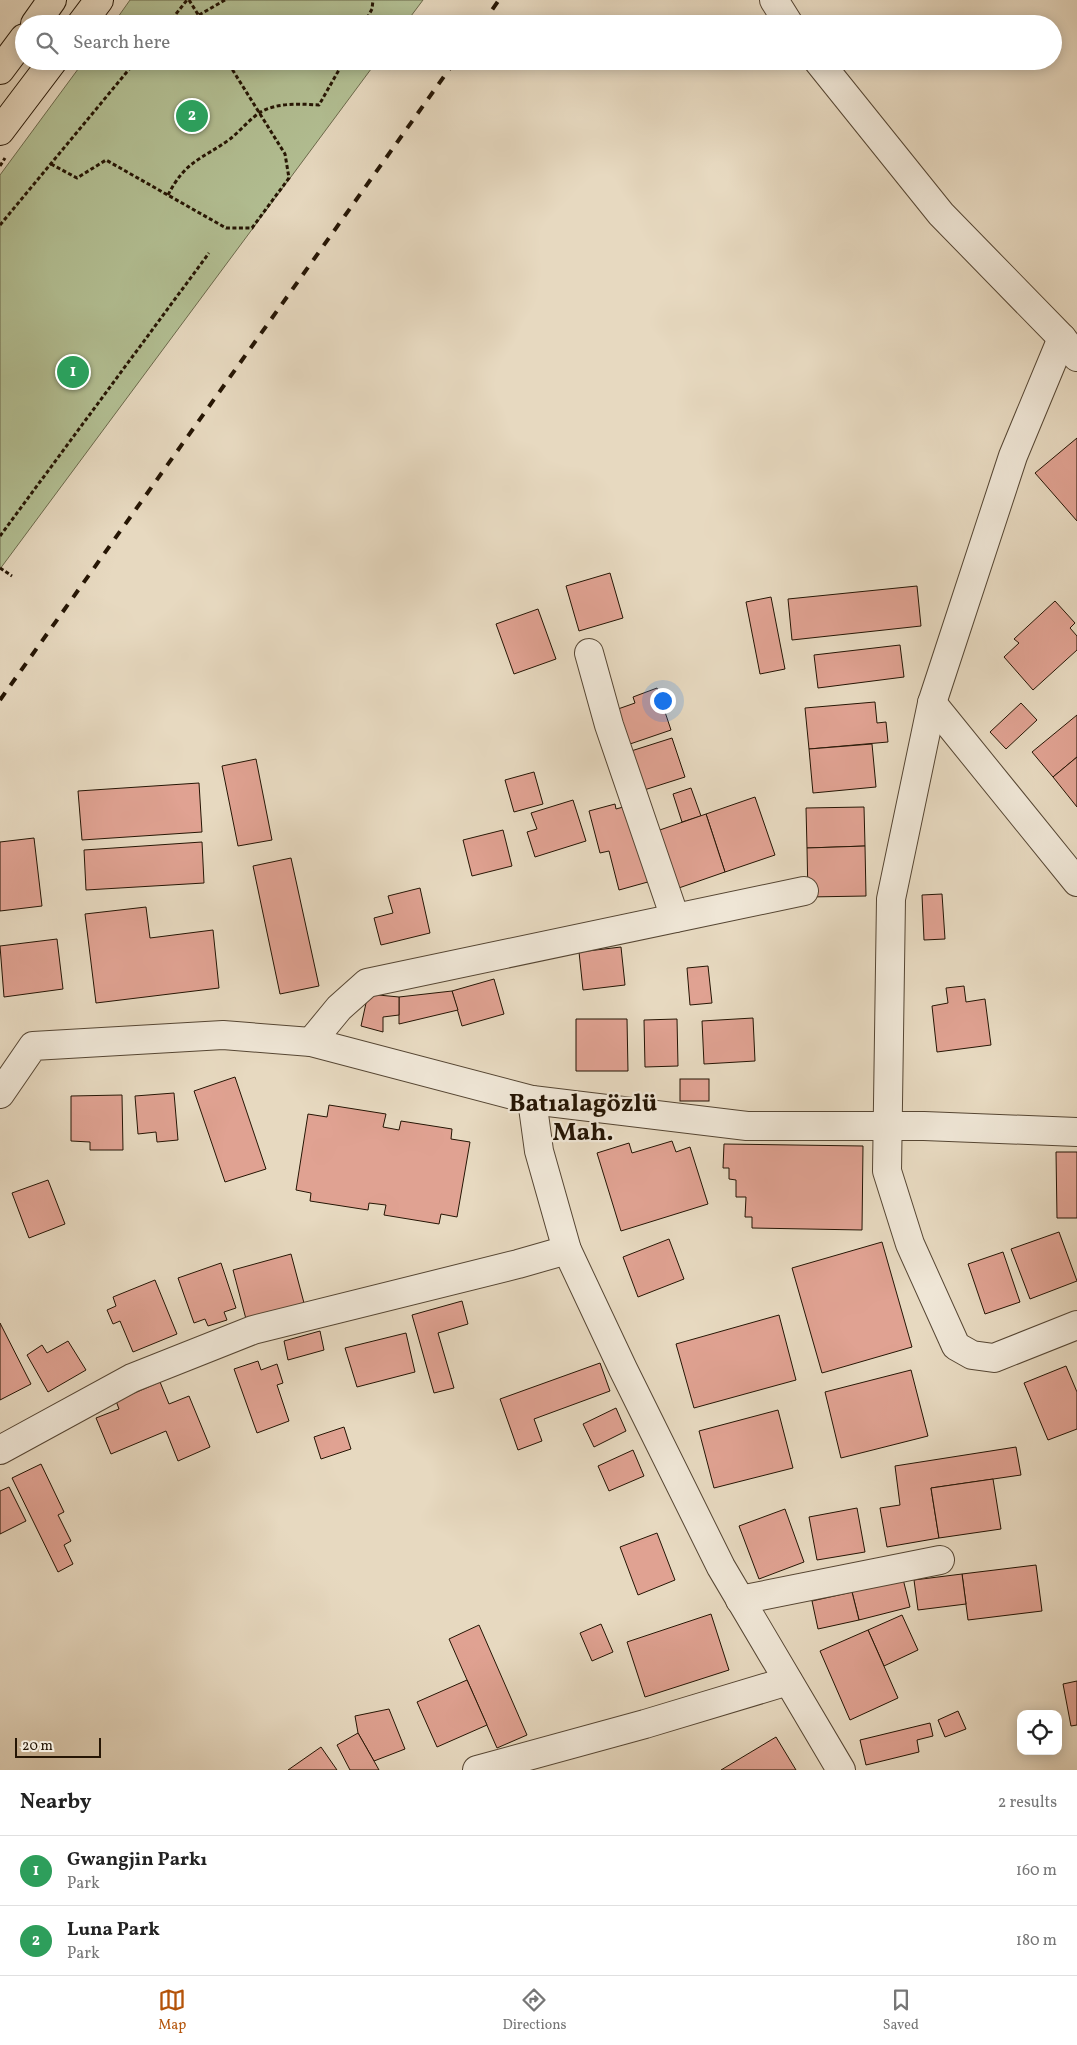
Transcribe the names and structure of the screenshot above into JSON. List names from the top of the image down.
{
  "districts": ["Batıalagözlü Mah."],
  "scale_bar": "20 m",
  "page": {
    "search": "Search here",
    "pins": ["2", "1"],
    "scale": "20 m",
    "heading": ["Nearby", "2 results"],
    "list": [
      {
        "mark": "1",
        "name": "Gwangjin Parkı",
        "note": "Park",
        "value": "160 m"
      },
      {
        "mark": "2",
        "name": "Luna Park",
        "note": "Park",
        "value": "180 m"
      }
    ],
    "nav": ["Map", "Directions", "Saved"]
  }
}
